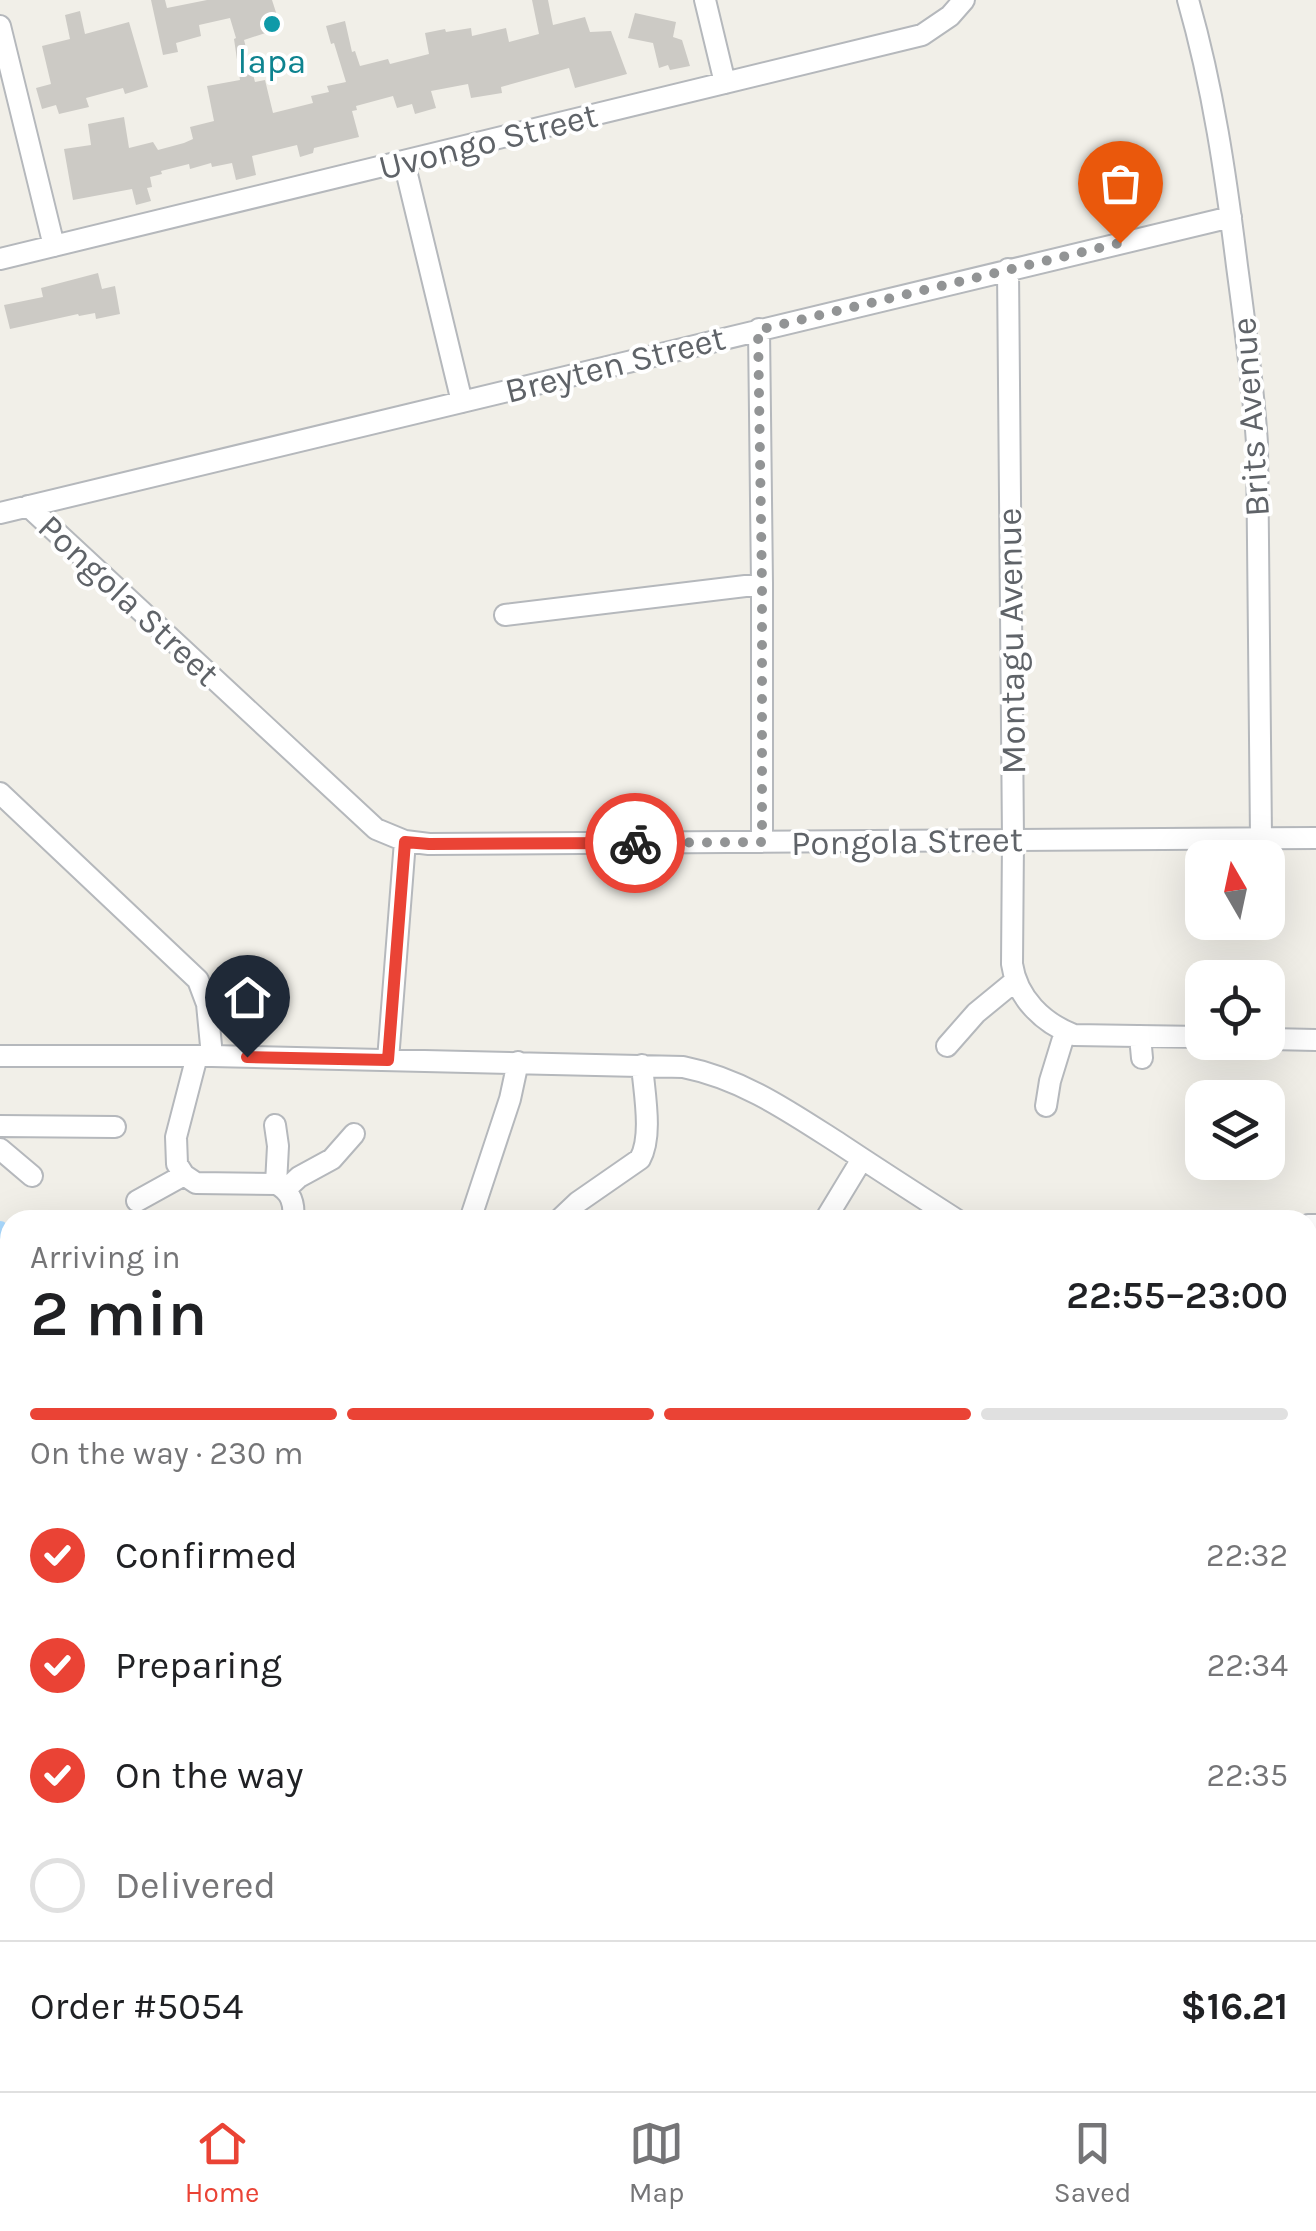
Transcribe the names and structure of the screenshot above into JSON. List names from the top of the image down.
{
  "streets": {
    "street": [
      "Uvongo Street",
      "Breyten Street",
      "Brits Avenue",
      "Pongola Street",
      "Montagu Avenue"
    ]
  },
  "crossings": [
    ["Breyten Street", "Brits Avenue"],
    ["Breyten Street", "Pongola Street"],
    ["Breyten Street", "Montagu Avenue"],
    ["Brits Avenue", "Pongola Street"],
    ["Pongola Street", "Montagu Avenue"]
  ],
  "places": ["lapa"],
  "north": "top",
  "page": {
    "heading": ["2 min", "Arriving in", "22:55–23:00"],
    "panel": ["Order #5054", "$16.21"],
    "bar": "On the way · 230 m",
    "list": [
      ["Confirmed", "22:32"],
      ["Preparing", "22:34"],
      ["On the way", "22:35"],
      "Delivered"
    ],
    "tabs": ["Home", "Map", "Saved"]
  }
}
